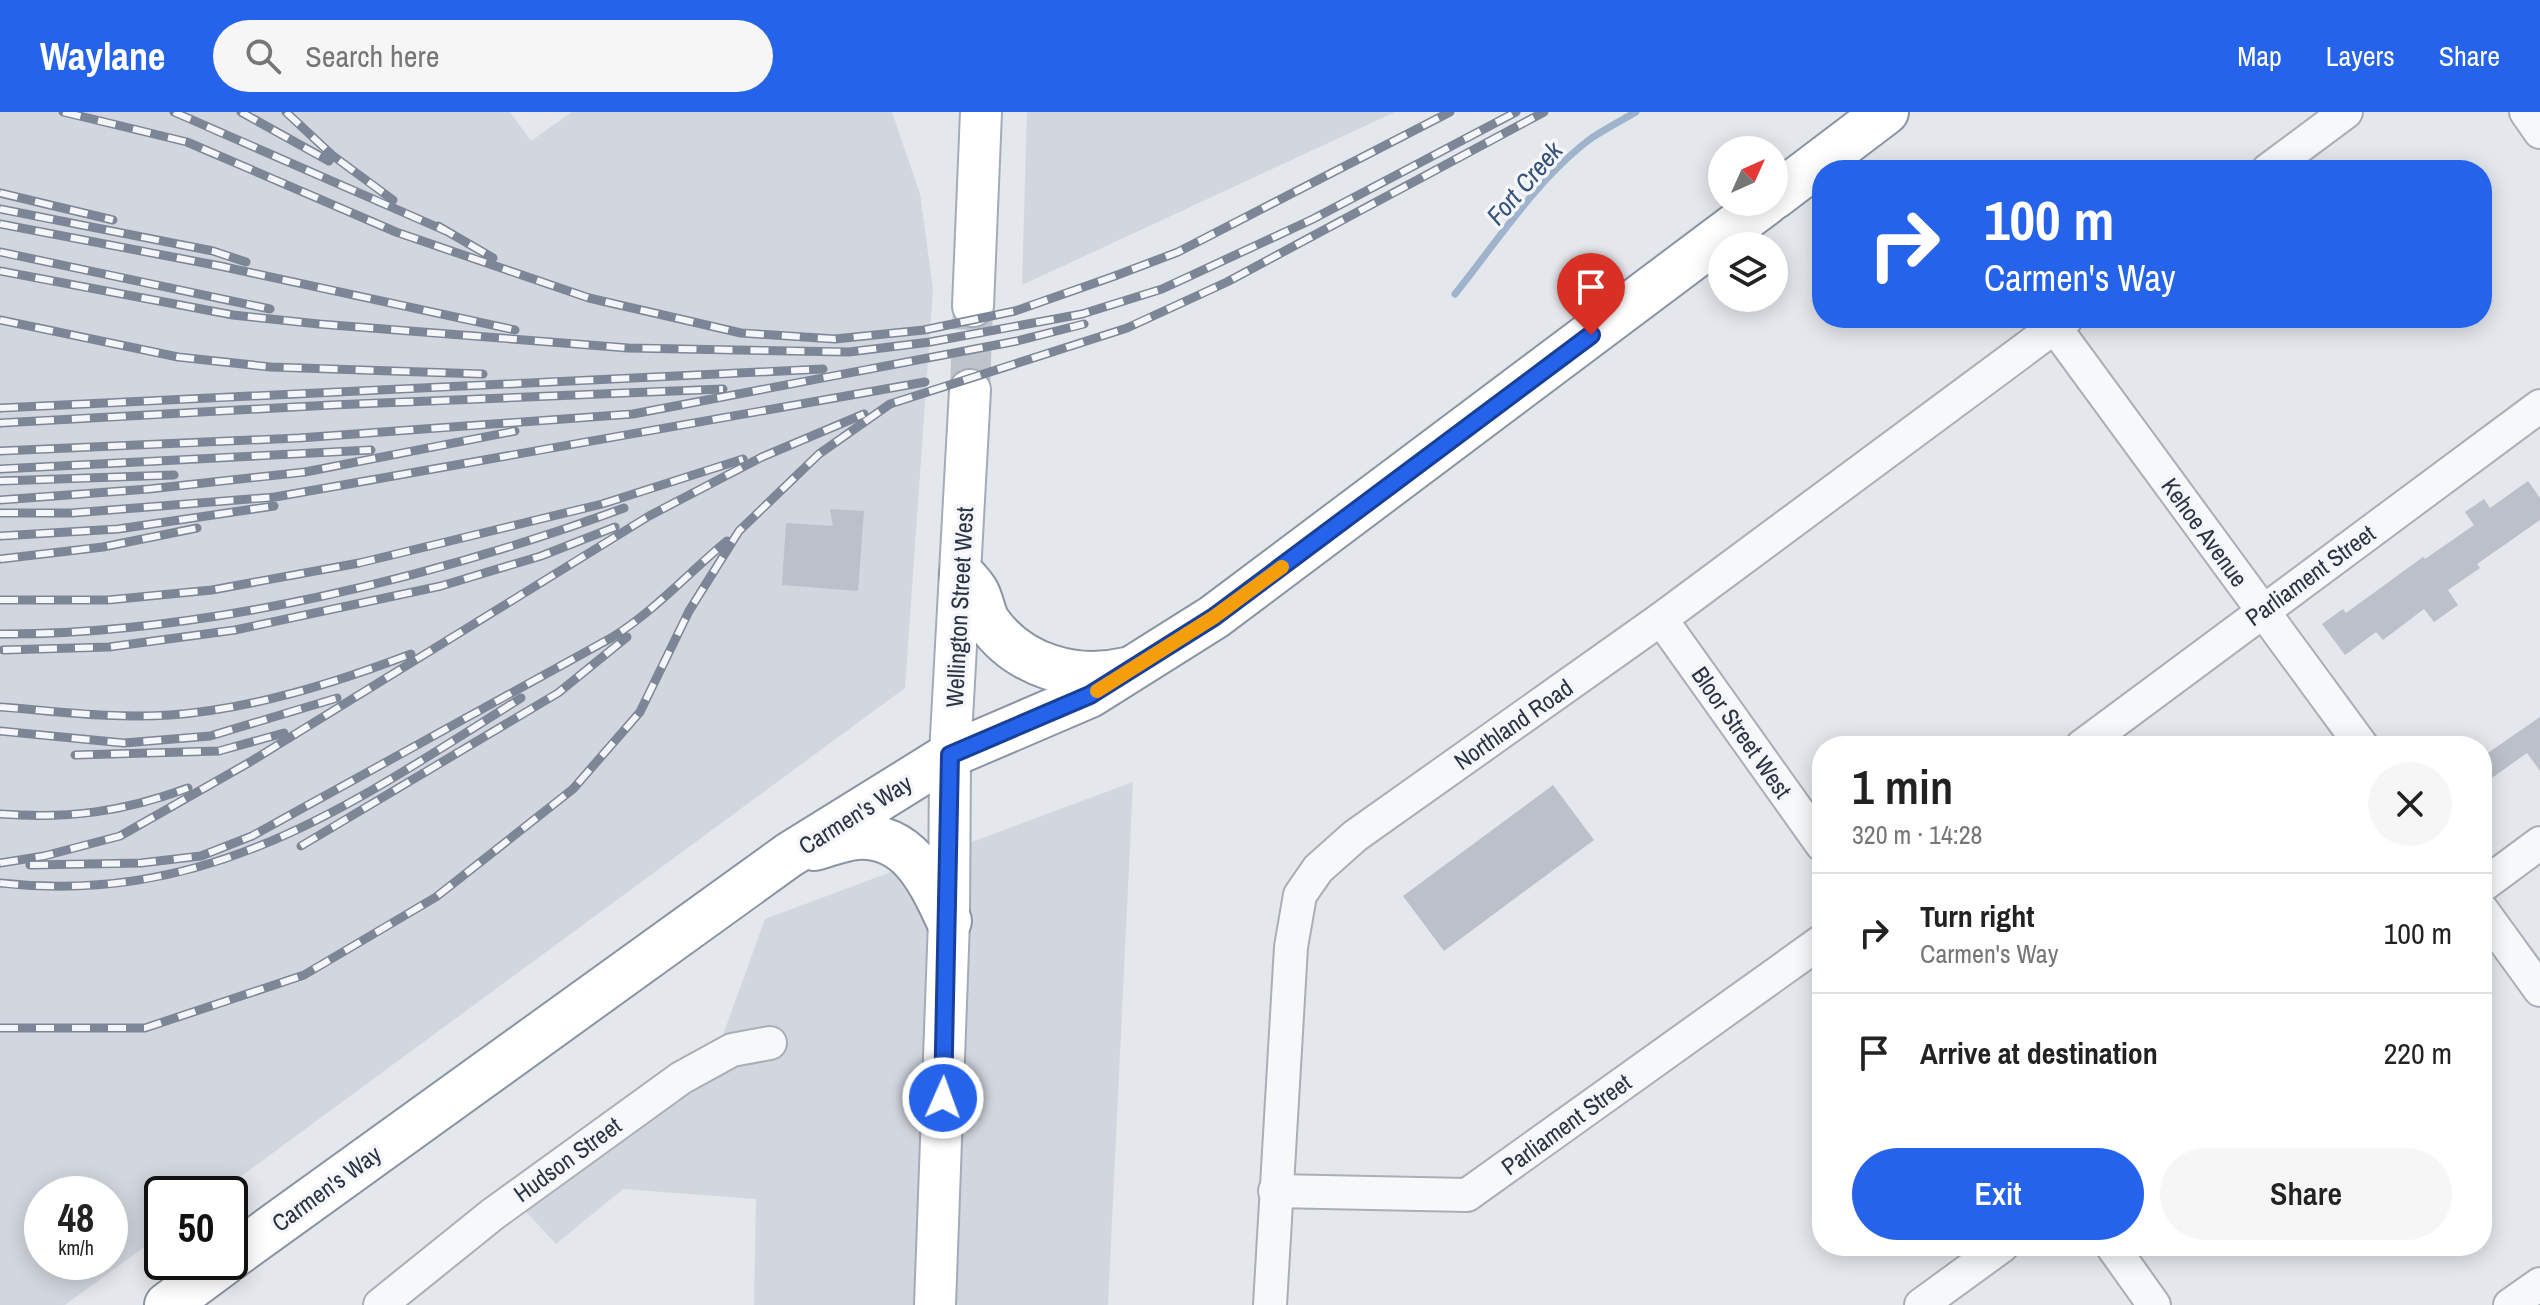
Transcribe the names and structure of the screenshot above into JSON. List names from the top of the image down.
{
  "streets": {
    "highway": ["Carmen's Way"],
    "main road": ["Wellington Street West"],
    "street": [
      "Kehoe Avenue",
      "Parliament Street",
      "Northland Road",
      "Bloor Street West",
      "Hudson Street"
    ]
  },
  "crossings": [
    ["Kehoe Avenue", "Parliament Street"],
    ["Parliament Street", "Northland Road"],
    ["Wellington Street West", "Carmen's Way"],
    ["Northland Road", "Bloor Street West"]
  ],
  "water": ["Fort Creek"],
  "north": "top right",
  "page": {
    "header": "Waylane",
    "search": "Search here",
    "nav": ["Map", "Layers", "Share"],
    "turn": ["100 m", "Carmen's Way"],
    "heading": ["1 min", "320 m · 14:28"],
    "list": [
      {
        "name": "Turn right",
        "note": "Carmen's Way",
        "value": "100 m"
      },
      {
        "name": "Arrive at destination",
        "value": "220 m"
      }
    ],
    "buttons": ["Exit", "Share"],
    "speed": "48 km/h",
    "limit": "50"
  }
}
